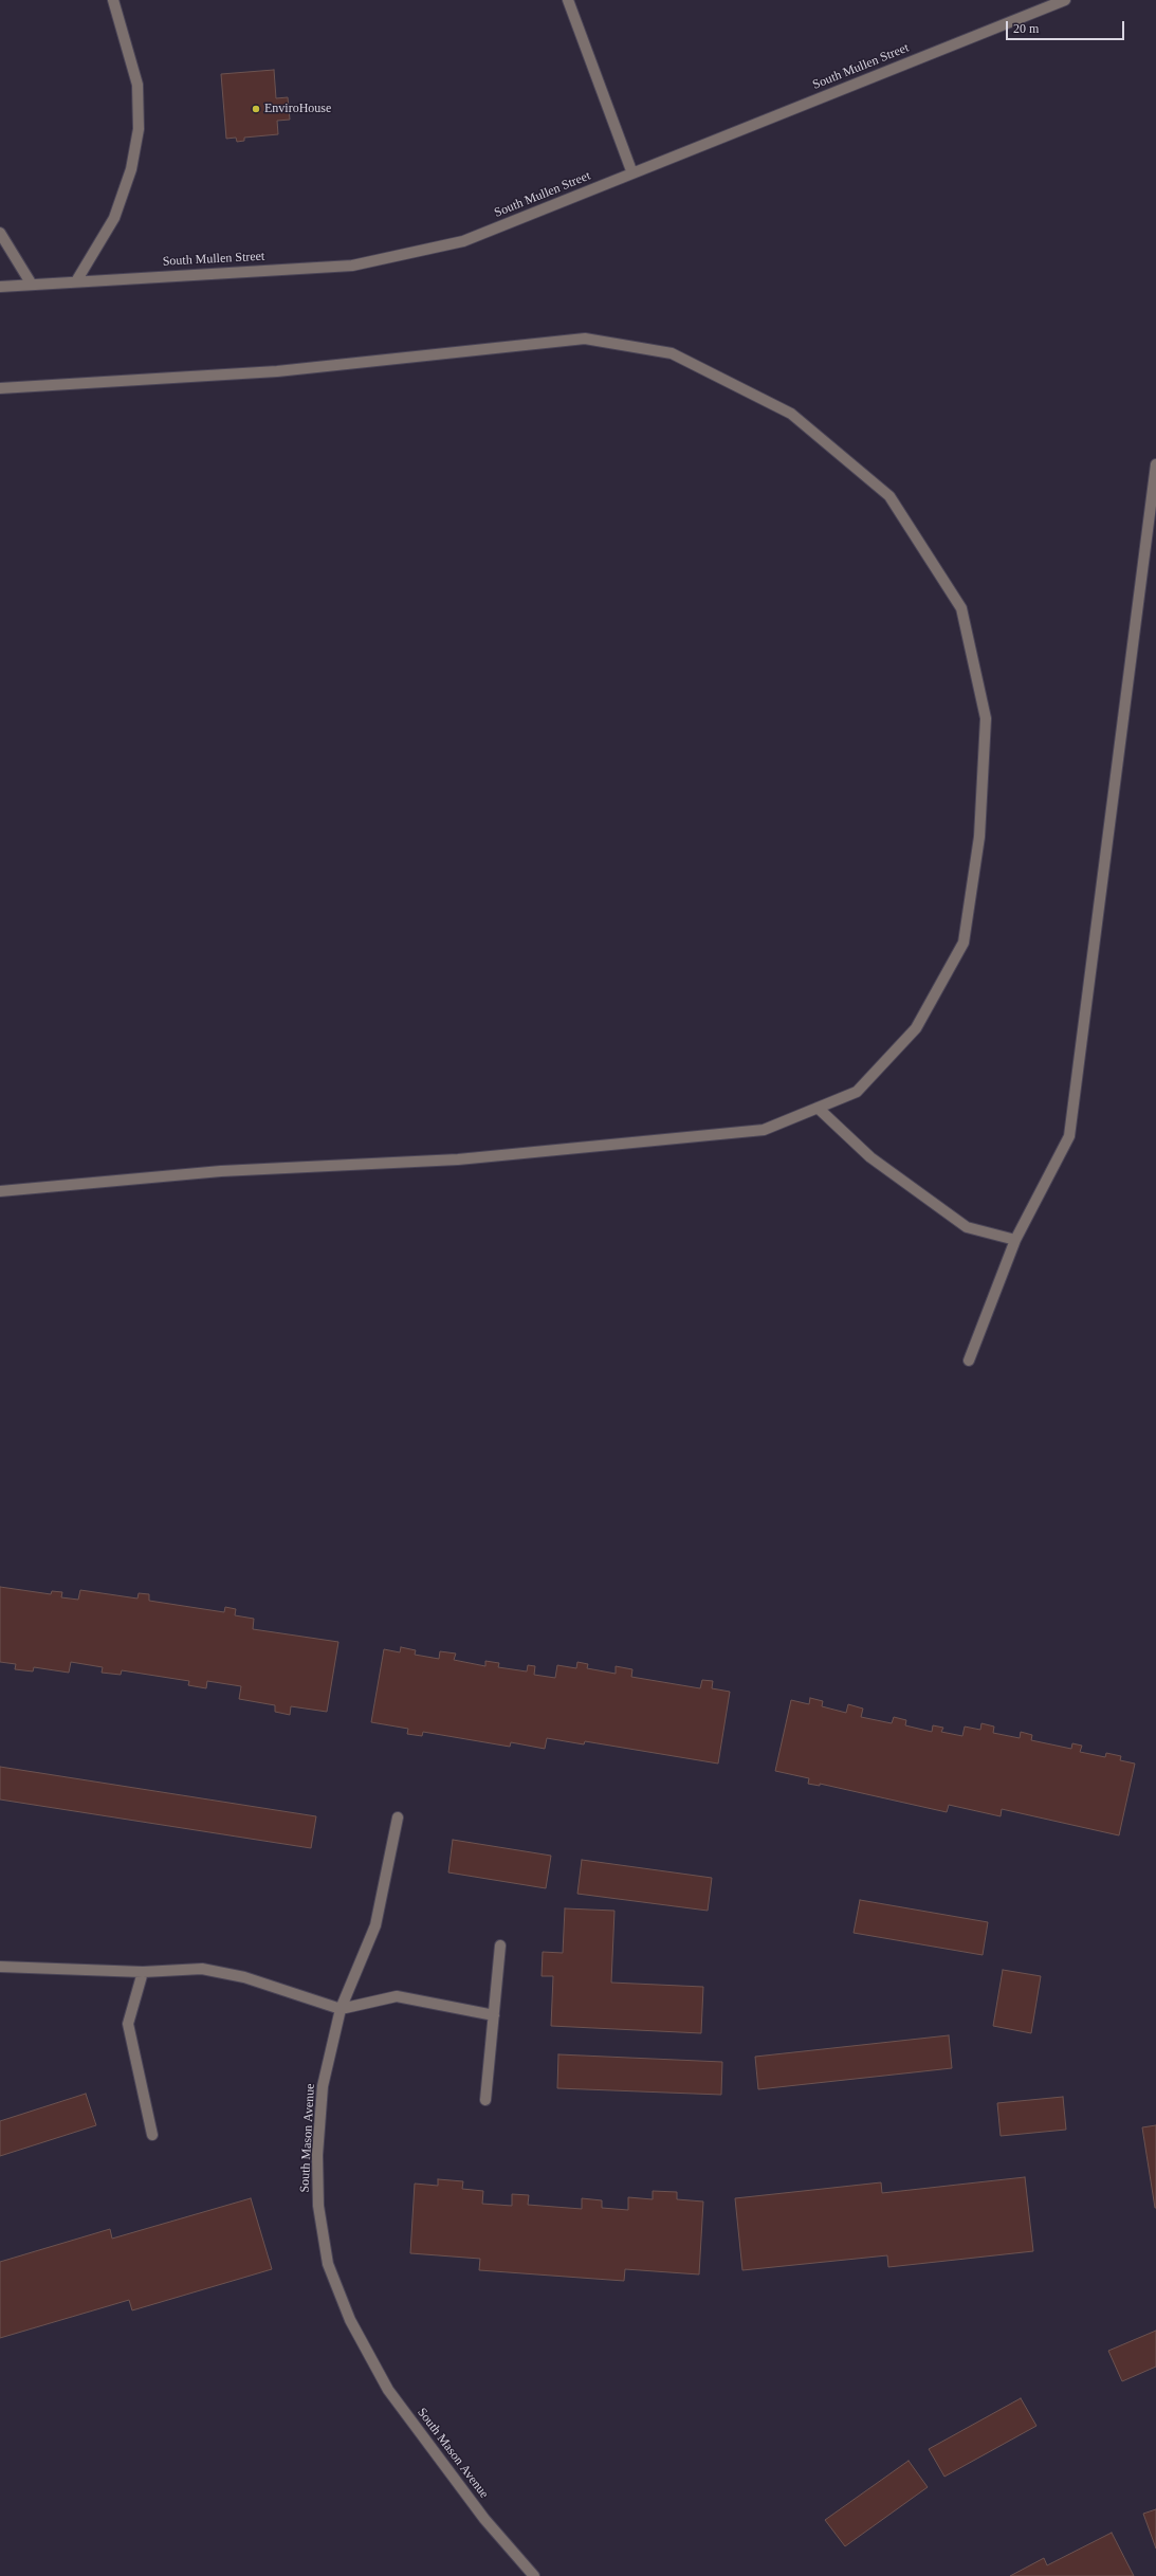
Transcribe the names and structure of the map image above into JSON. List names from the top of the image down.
{
  "streets": {
    "street": ["South Mullen Street", "South Mason Avenue"]
  },
  "places": ["EnviroHouse"],
  "scale_bar": "20 m"
}
